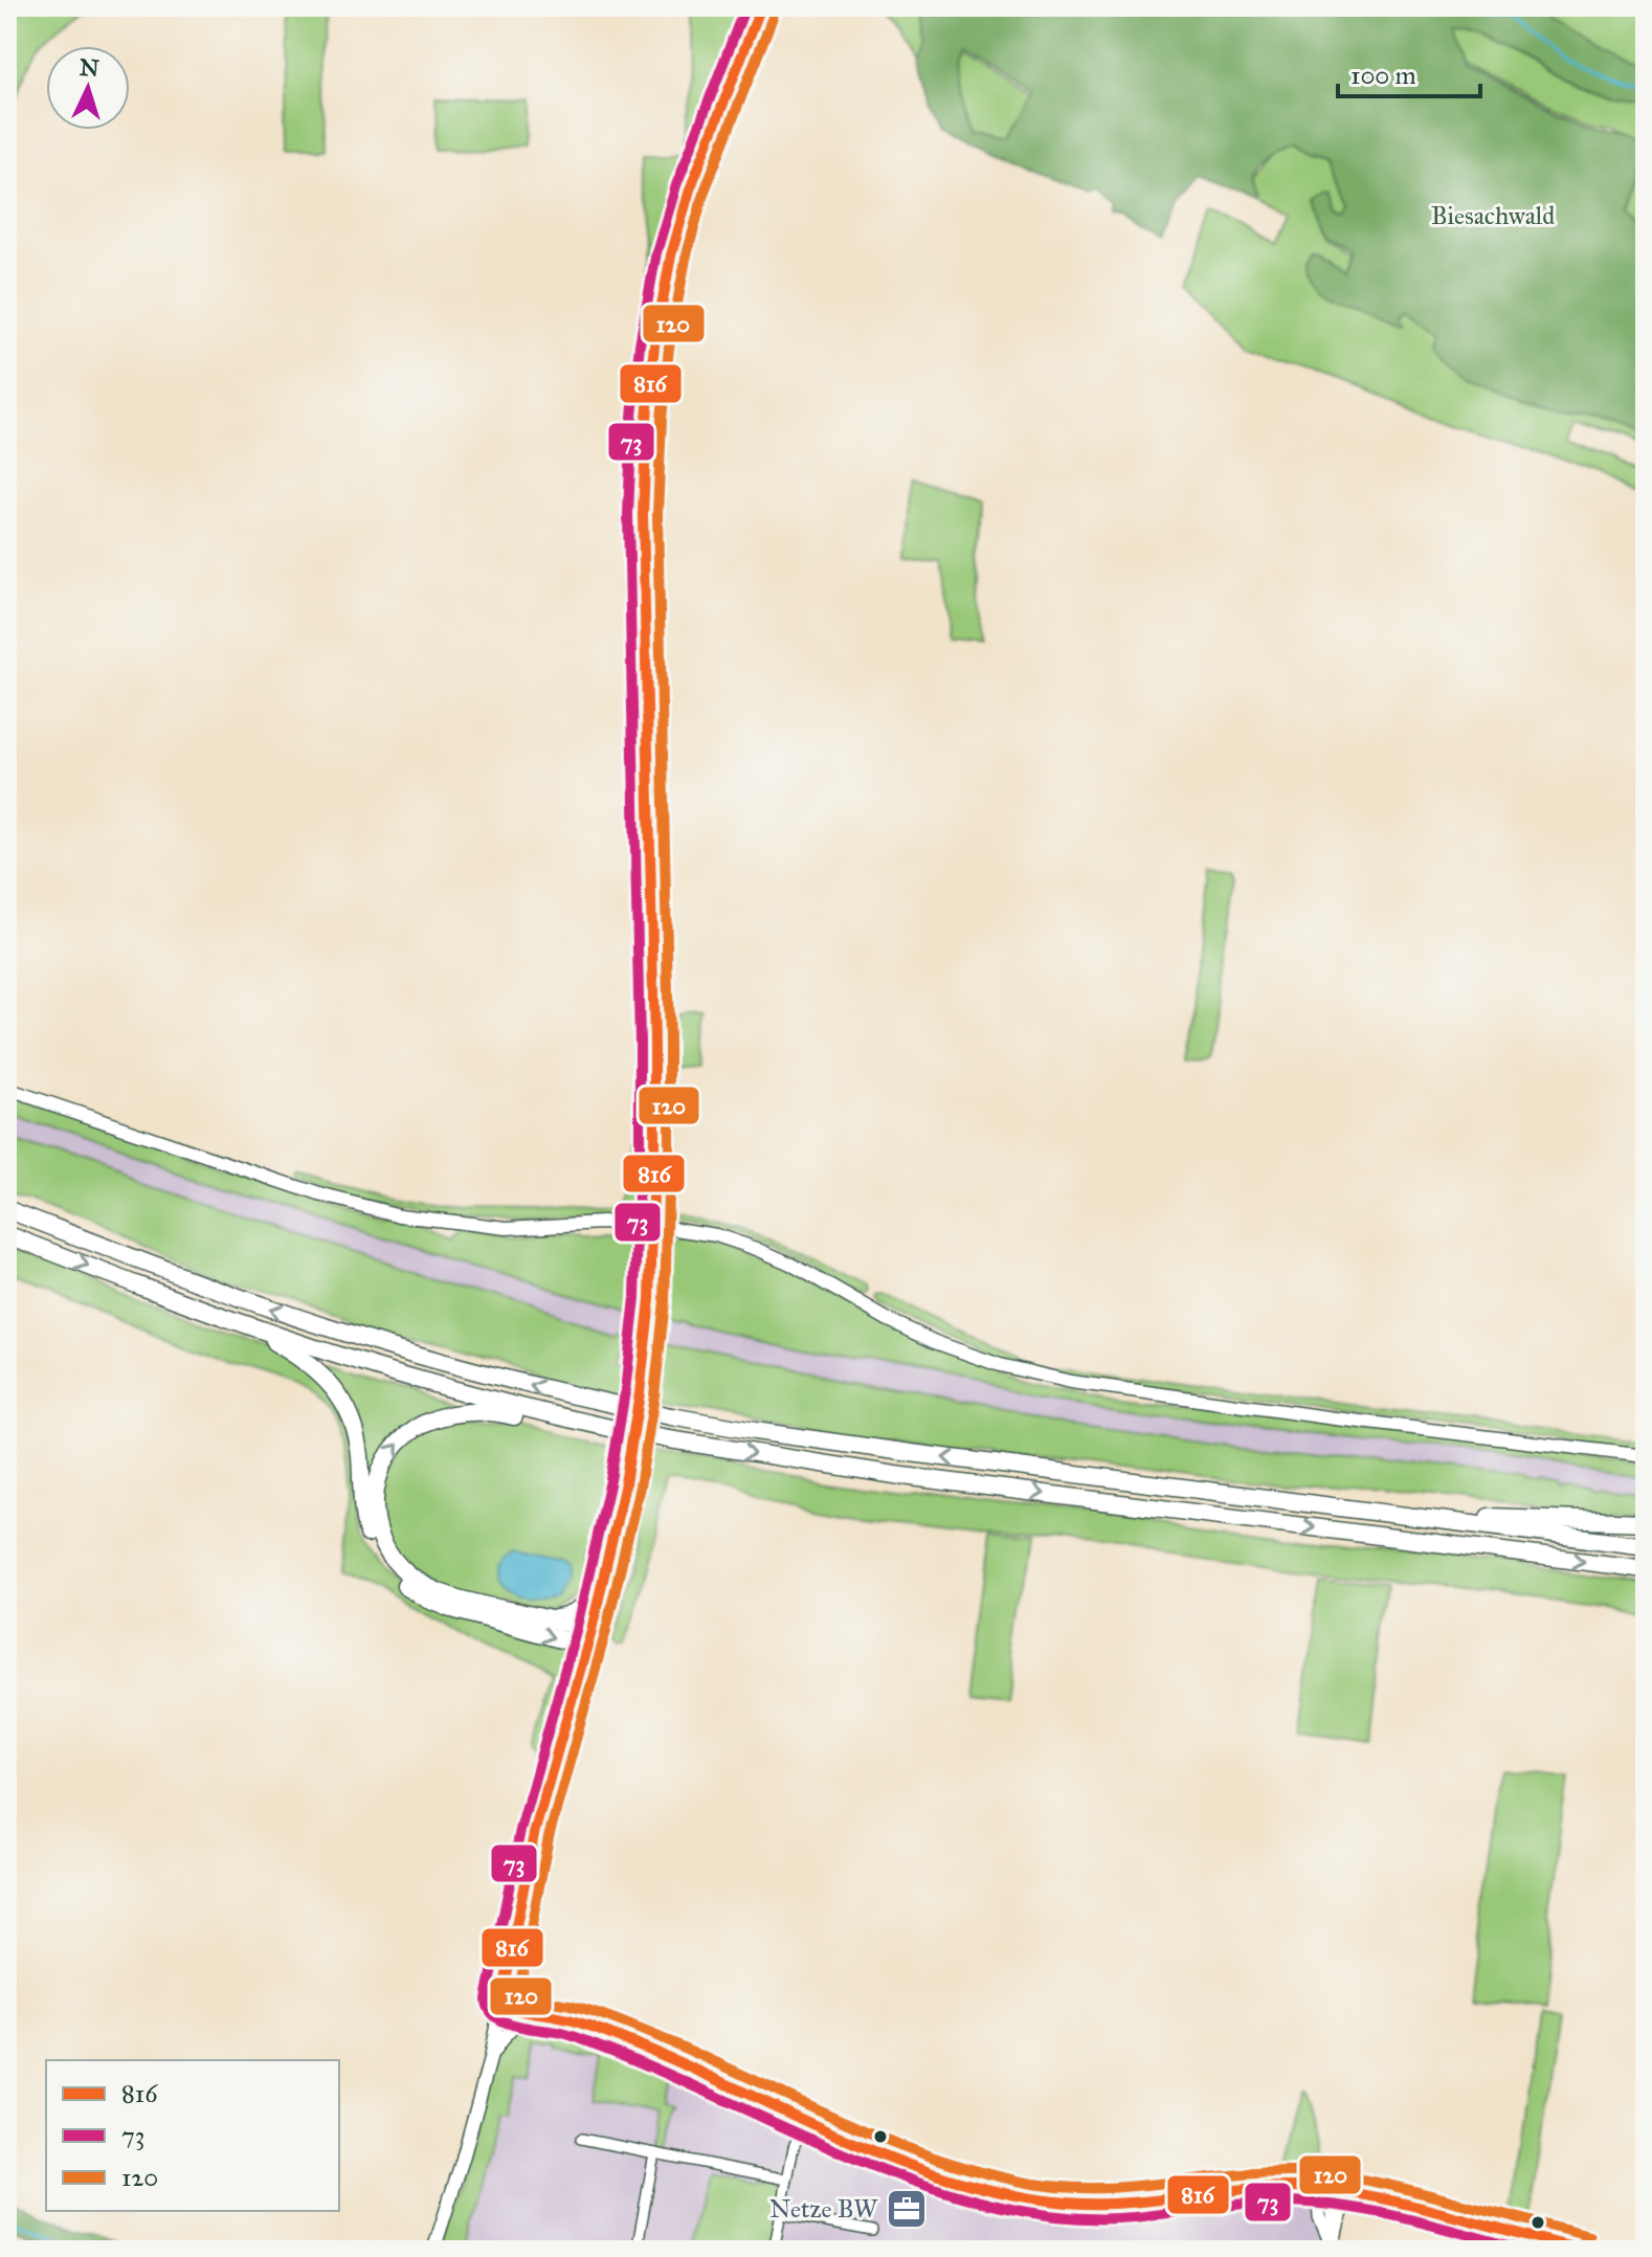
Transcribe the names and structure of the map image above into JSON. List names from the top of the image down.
{
  "parks": ["Biesachwald"],
  "places": {
    "office": ["Netze BW"]
  },
  "lines": ["transit line 816", "transit line 73", "transit line 120"],
  "legend": ["816", "73", "120"],
  "scale_bar": "100 m",
  "north": "top"
}
